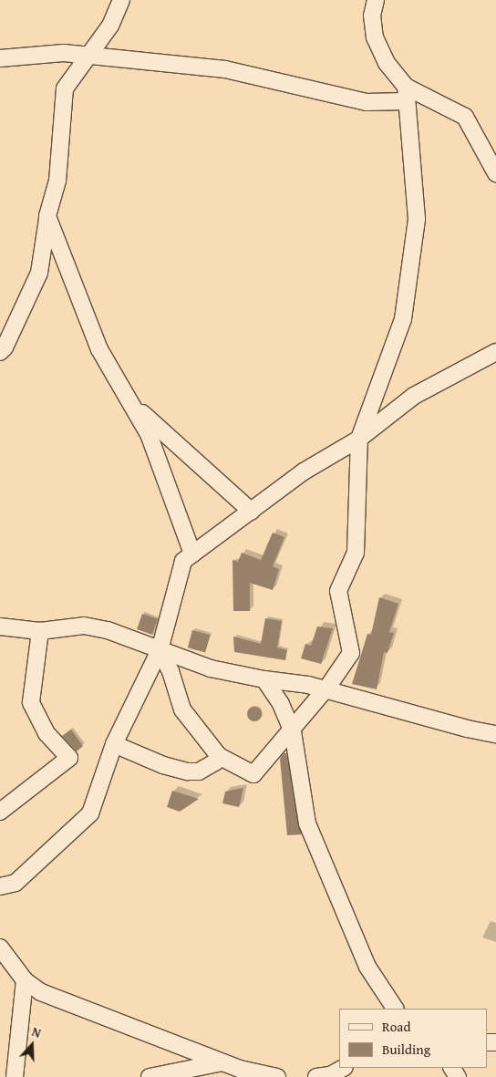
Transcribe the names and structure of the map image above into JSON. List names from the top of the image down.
{
  "legend": ["Road", "Building"],
  "north": "top"
}
